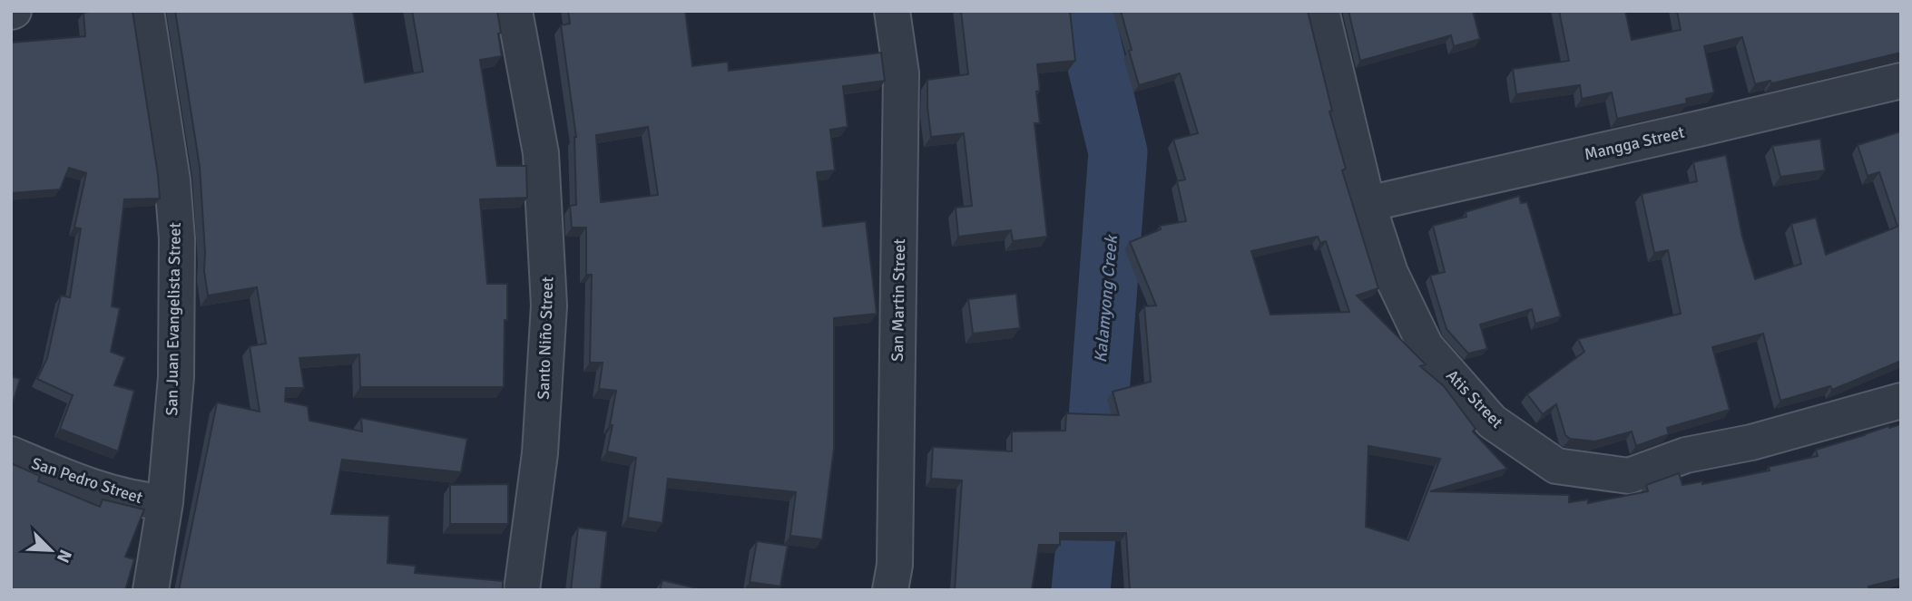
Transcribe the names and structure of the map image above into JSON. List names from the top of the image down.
{
  "streets": {
    "street": [
      "Mangga Street",
      "San Martin Street",
      "San Juan Evangelista Street",
      "Santo Niño Street",
      "Atis Street",
      "San Pedro Street"
    ]
  },
  "crossings": [
    ["Mangga Street", "Atis Street"],
    ["San Juan Evangelista Street", "San Pedro Street"]
  ],
  "water": ["Kalamyong Creek"],
  "north": "bottom right"
}
